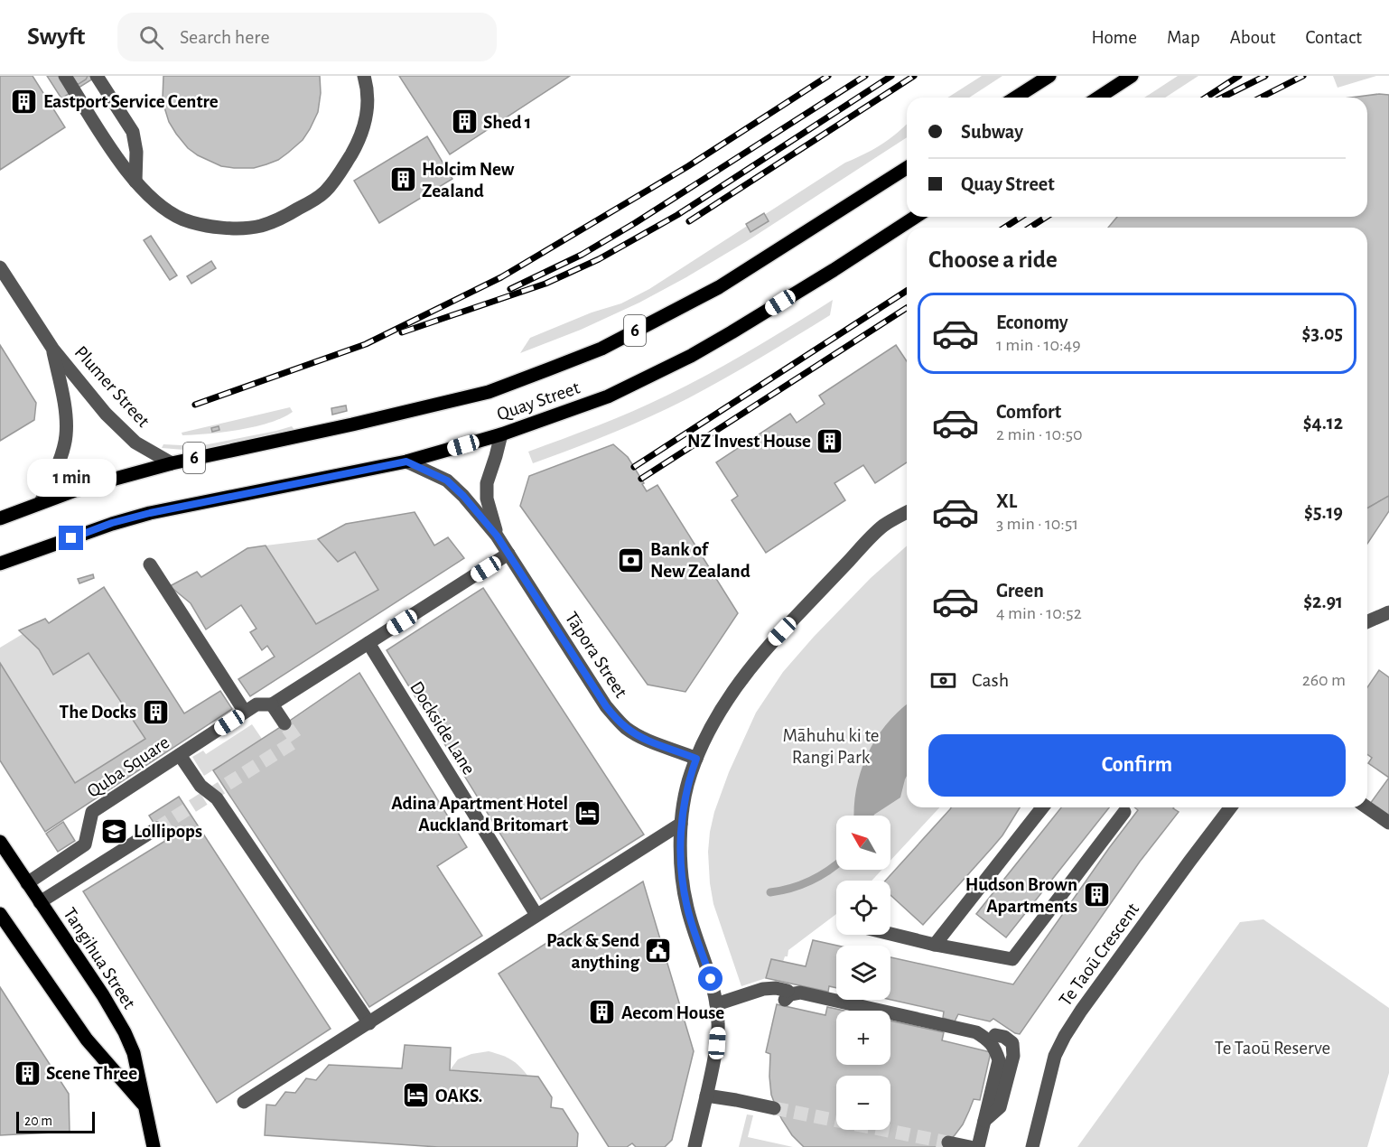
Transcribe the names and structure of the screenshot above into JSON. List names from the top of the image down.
{
  "streets": {
    "main road": ["6", "Quay Street", "Tangihua Street"],
    "street": [
      "Plumer Street",
      "Tāpora Street",
      "Dockside Lane",
      "Quba Square",
      "Te Taoū Crescent"
    ]
  },
  "crossings": [
    ["Plumer Street", "Quay Street"],
    ["Quay Street", "Tāpora Street"],
    ["Tāpora Street", "Quba Square"],
    ["Dockside Lane", "Quba Square"],
    ["Quba Square", "Tangihua Street"]
  ],
  "parks": ["Māhuhu ki te Rangi Park", "Te Taoū Reserve"],
  "places": {
    "building": [
      "Eastport Service Centre",
      "Shed 1",
      "Holcim New Zealand",
      "NZ Invest House",
      "The Docks",
      "Hudson Brown Apartments",
      "Aecom House",
      "Scene Three"
    ],
    "bank": ["Bank of New Zealand"],
    "hotel": ["Adina Apartment Hotel Auckland Britomart", "OAKS."],
    "school or university": ["Lollipops"],
    "public building": ["Pack & Send anything"]
  },
  "scale_bar": "20 m",
  "north": "top left",
  "page": {
    "header": "Swyft",
    "search": "Search here",
    "nav": [
      "Home",
      "Map",
      "About",
      "Contact"
    ],
    "banner": ["Subway", "Quay Street"],
    "heading": "Choose a ride",
    "list": [
      {
        "name": "Economy",
        "note": "1 min · 10:49",
        "value": "$3.05"
      },
      {
        "name": "Comfort",
        "note": "2 min · 10:50",
        "value": "$4.12"
      },
      {
        "name": "XL",
        "note": "3 min · 10:51",
        "value": "$5.19"
      },
      {
        "name": "Green",
        "note": "4 min · 10:52",
        "value": "$2.91"
      }
    ],
    "bubble": "1 min",
    "pay": ["Cash", "260 m"],
    "buttons": "Confirm",
    "map_buttons": ["+", "−"],
    "scale": "20 m"
  }
}
